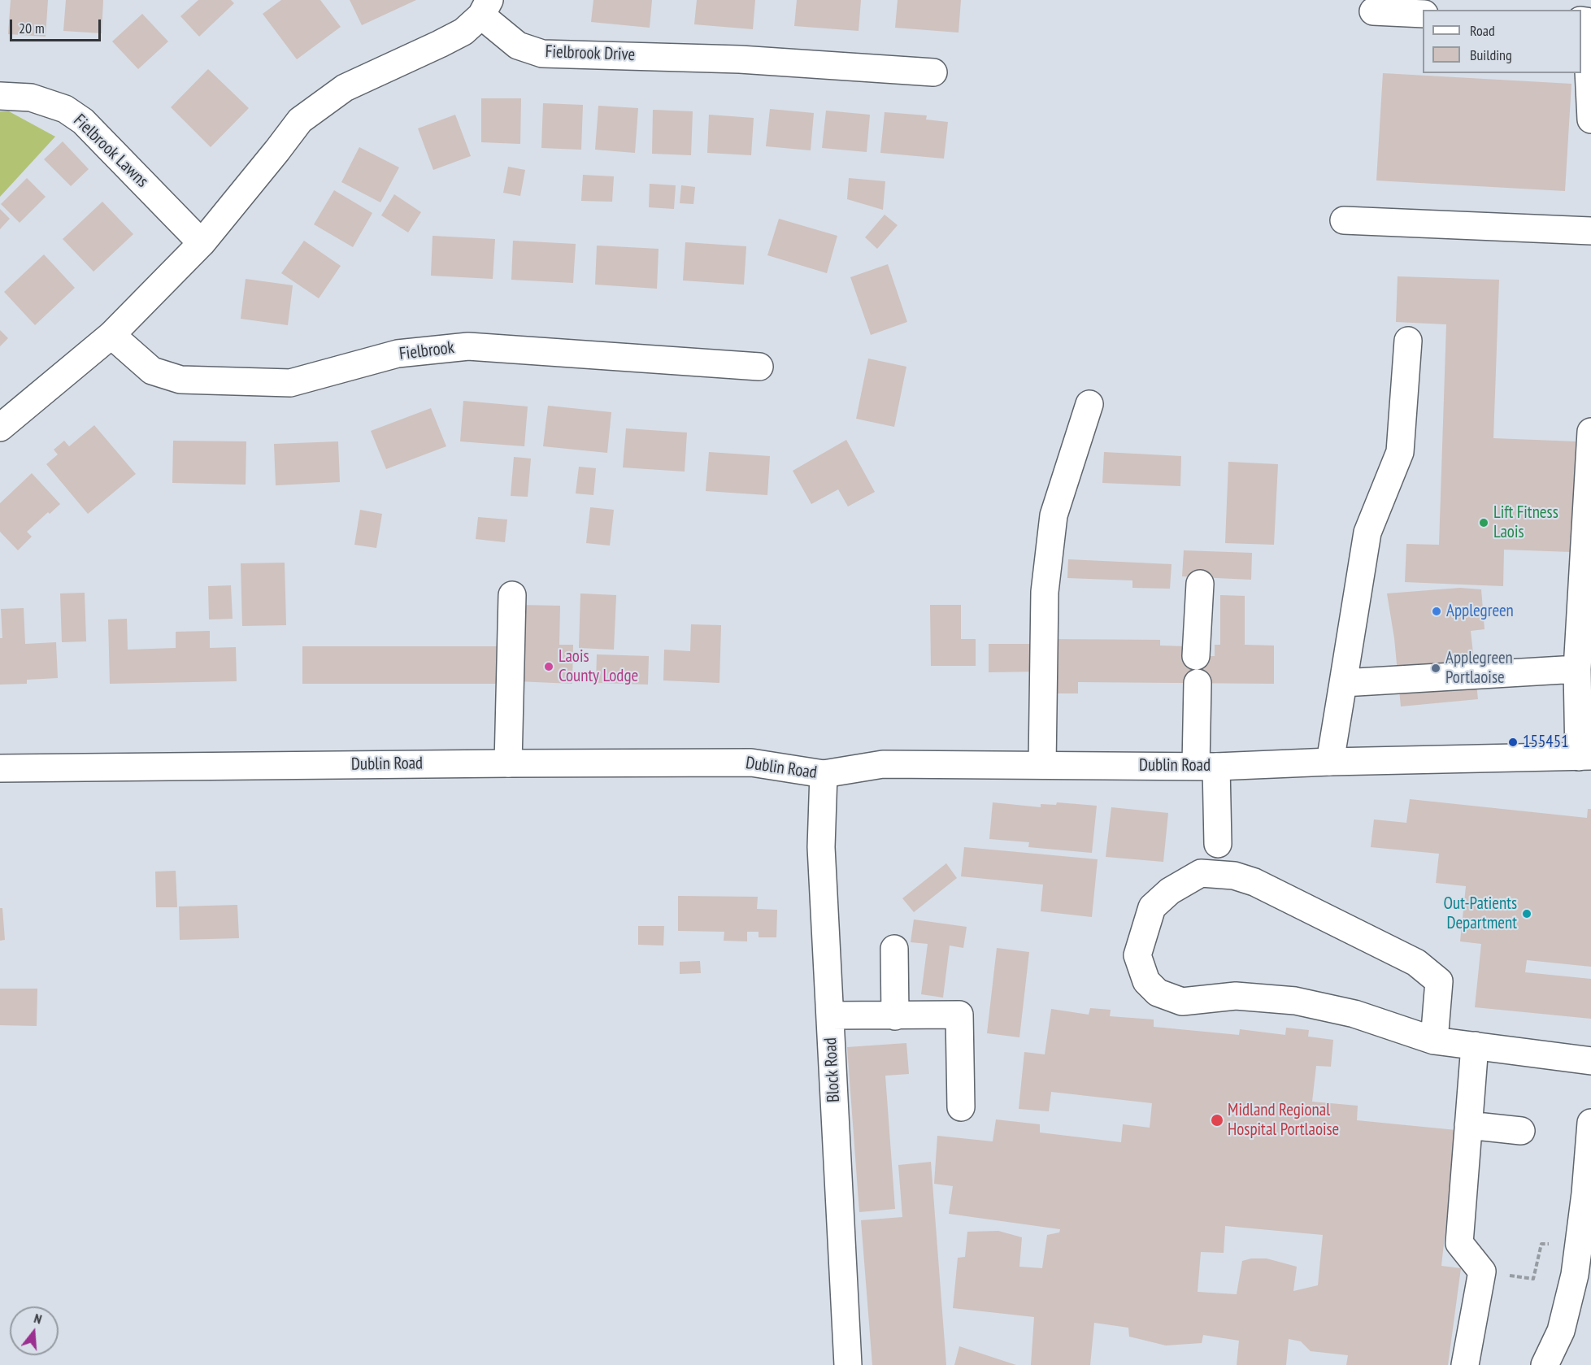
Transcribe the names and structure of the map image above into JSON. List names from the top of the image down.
{
  "streets": {
    "street": [
      "Fielbrook Drive",
      "Fielbrook Lawns",
      "Fielbrook",
      "Dublin Road",
      "Block Road"
    ]
  },
  "crossings": [
    ["Fielbrook Drive", "Fielbrook Lawns"],
    ["Dublin Road", "Block Road"]
  ],
  "places": [
    "Lift Fitness Laois",
    "Applegreen",
    "Laois County Lodge",
    "Applegreen Portlaoise",
    "155451",
    "Out-Patients Department",
    "Midland Regional Hospital Portlaoise"
  ],
  "legend": ["Road", "Building"],
  "scale_bar": "20 m",
  "north": "top"
}
